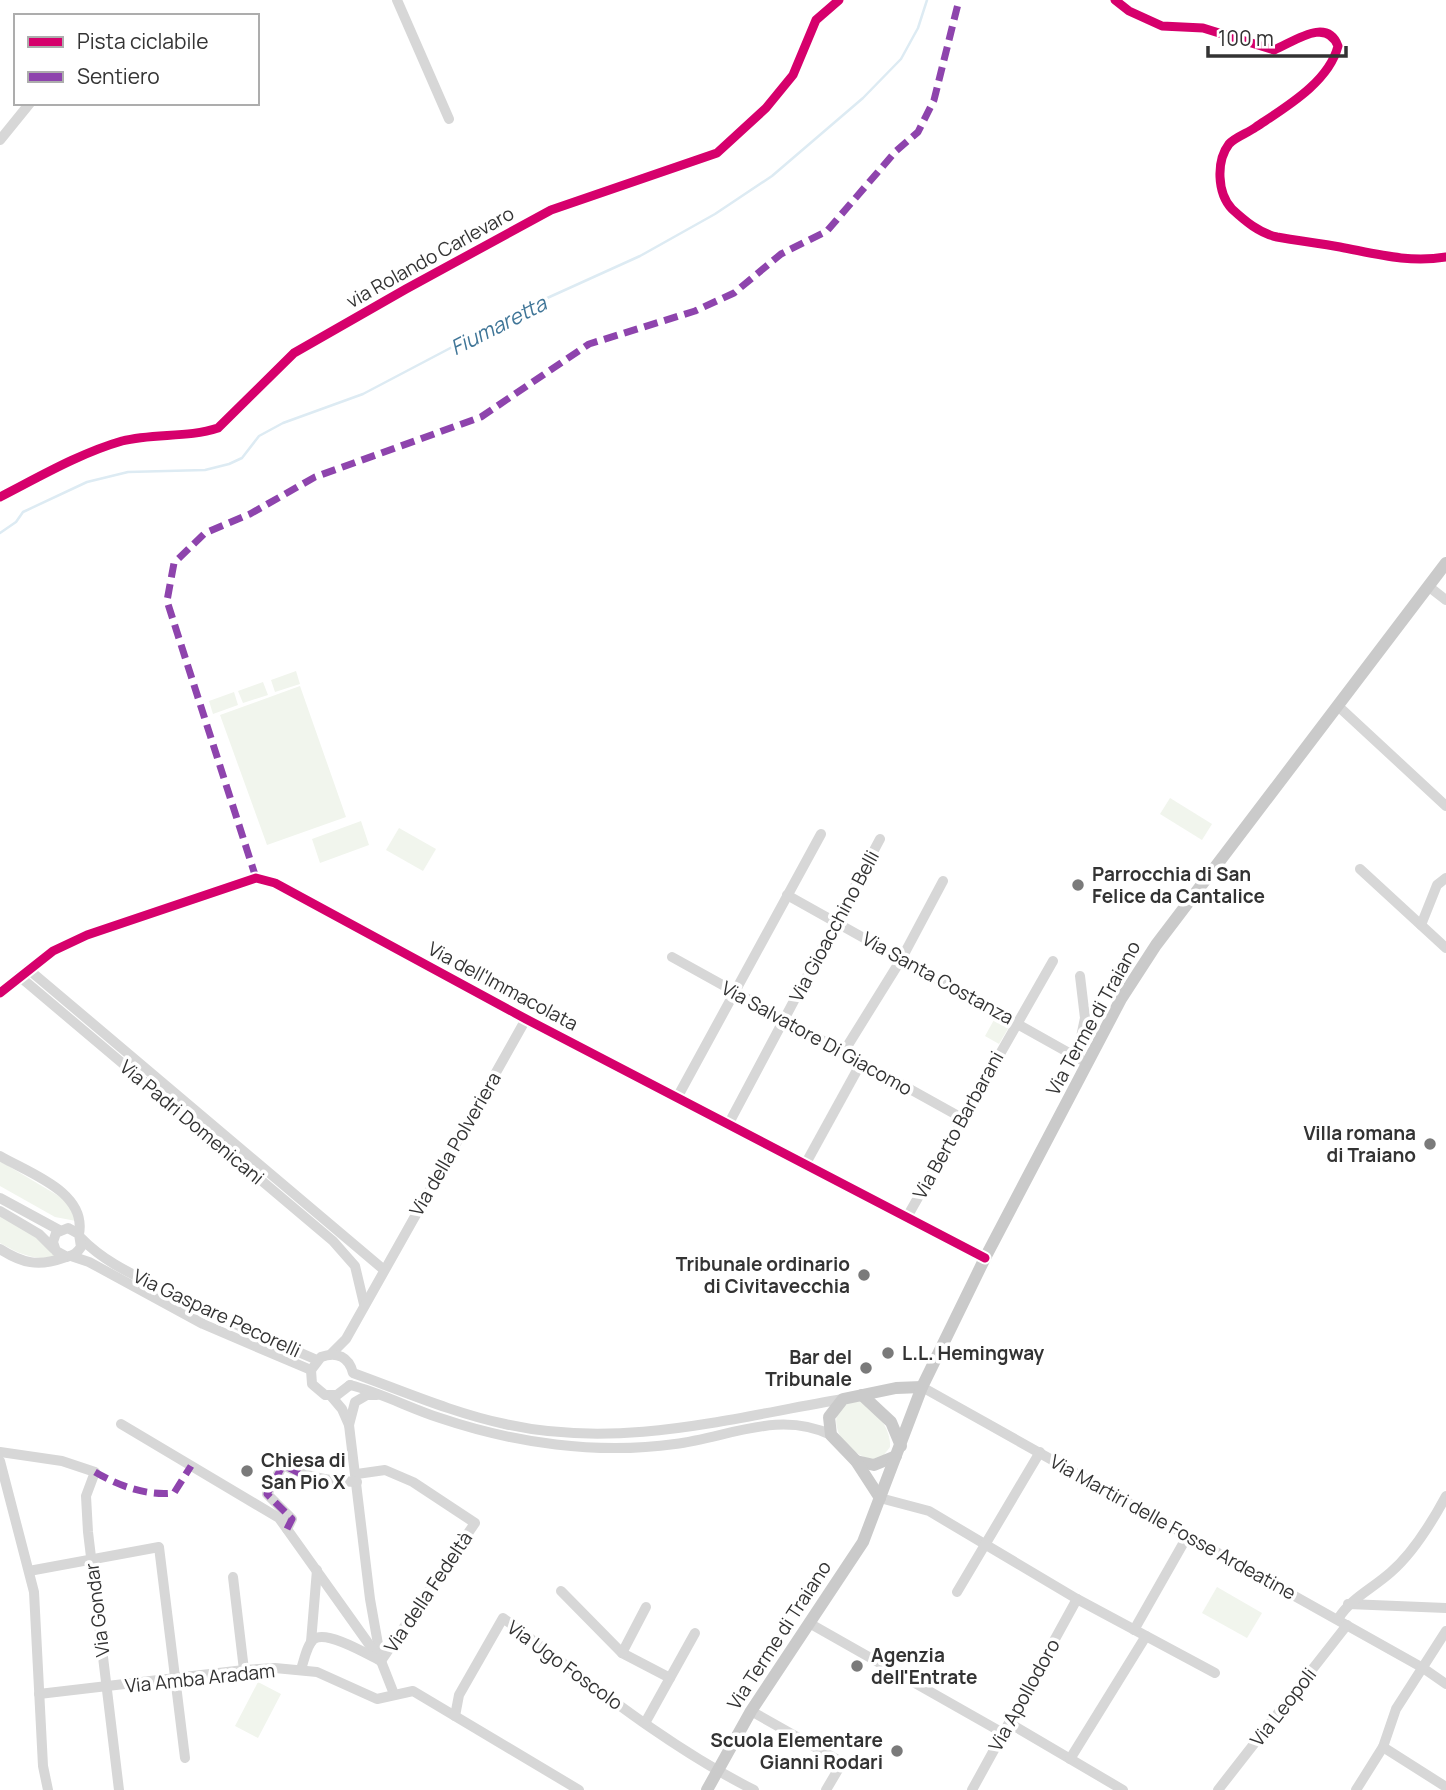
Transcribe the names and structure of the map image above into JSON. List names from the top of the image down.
{
  "streets": {
    "main road": ["Via Terme di Traiano"],
    "street": [
      "via Rolando Carlevaro",
      "Via Gioacchino Belli",
      "Via Santa Costanza",
      "Via dell'Immacolata",
      "Via Salvatore Di Giacomo",
      "Via Padri Domenicani",
      "Via Berto Barbarani",
      "Via della Polveriera",
      "Via Gaspare Pecorelli",
      "Via Martiri delle Fosse Ardeatine",
      "Via della Fedeltà",
      "Via Gondar",
      "Via Ugo Foscolo",
      "Via Amba Aradam",
      "Via Apollodoro",
      "Via Leopoli"
    ]
  },
  "crossings": [
    ["Via Gioacchino Belli", "Via Santa Costanza"],
    ["Via Gioacchino Belli", "Via dell'Immacolata"],
    ["Via Gioacchino Belli", "Via Salvatore Di Giacomo"],
    ["Via Santa Costanza", "Via Terme di Traiano"],
    ["Via Santa Costanza", "Via Berto Barbarani"],
    ["Via dell'Immacolata", "Via Terme di Traiano"],
    ["Via dell'Immacolata", "Via Padri Domenicani"],
    ["Via dell'Immacolata", "Via Berto Barbarani"],
    ["Via dell'Immacolata", "Via della Polveriera"],
    ["Via Terme di Traiano", "Via Martiri delle Fosse Ardeatine"],
    ["Via Terme di Traiano", "Via Ugo Foscolo"],
    ["Via Salvatore Di Giacomo", "Via Berto Barbarani"],
    ["Via Padri Domenicani", "Via della Polveriera"],
    ["Via della Polveriera", "Via Gaspare Pecorelli"],
    ["Via Martiri delle Fosse Ardeatine", "Via Leopoli"],
    ["Via Gondar", "Via Amba Aradam"],
    ["Via Ugo Foscolo", "Via Amba Aradam"]
  ],
  "water": ["Fiumaretta"],
  "places": [
    "Parrocchia di San Felice da Cantalice",
    "Villa romana di Traiano",
    "Tribunale ordinario di Civitavecchia",
    "L.L. Hemingway",
    "Bar del Tribunale",
    "Chiesa di San Pio X",
    "Agenzia dell'Entrate",
    "Scuola Elementare Gianni Rodari"
  ],
  "legend": ["Pista ciclabile", "Sentiero"],
  "scale_bar": "100 m"
}
